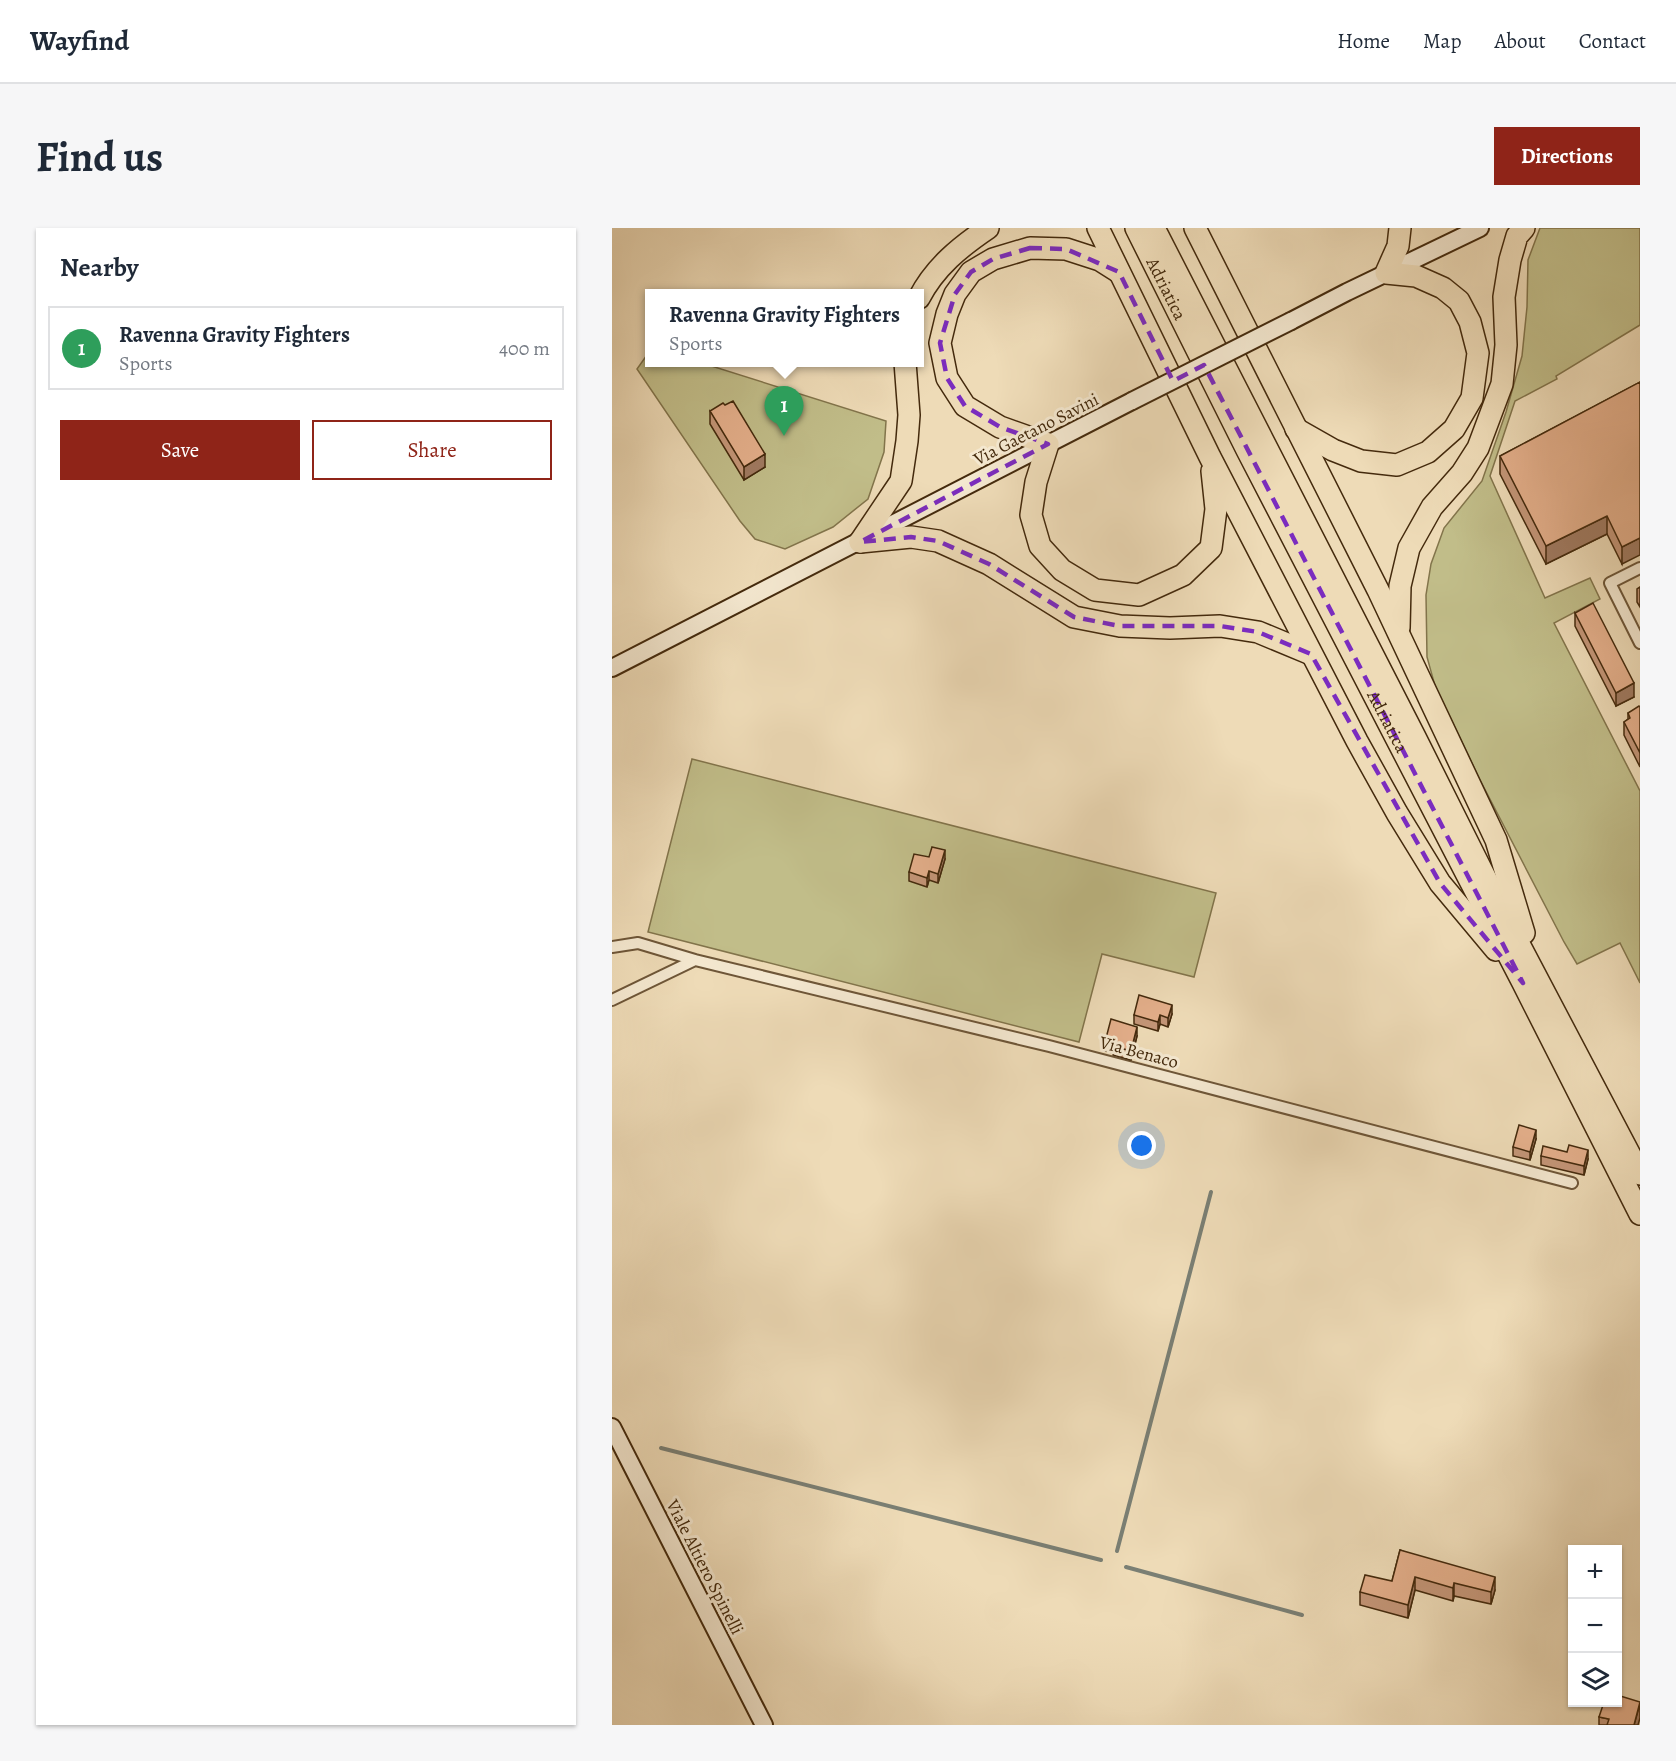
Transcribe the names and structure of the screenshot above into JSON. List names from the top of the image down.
{
  "streets": {
    "highway": ["Adriatica"],
    "street": ["Via Gaetano Savini", "Via Benaco", "Viale Altiero Spinelli"]
  },
  "page": {
    "header": "Wayfind",
    "nav": [
      "Home",
      "Map",
      "About",
      "Contact"
    ],
    "buttons": [
      "Directions",
      ["Save", "Share"]
    ],
    "title": "Find us",
    "heading": "Nearby",
    "popup": ["Ravenna Gravity Fighters", "Sports"],
    "list": [
      {
        "mark": "1",
        "name": "Ravenna Gravity Fighters",
        "note": "Sports",
        "value": "400 m"
      }
    ],
    "pins": "1",
    "map_buttons": ["+", "−"]
  }
}
